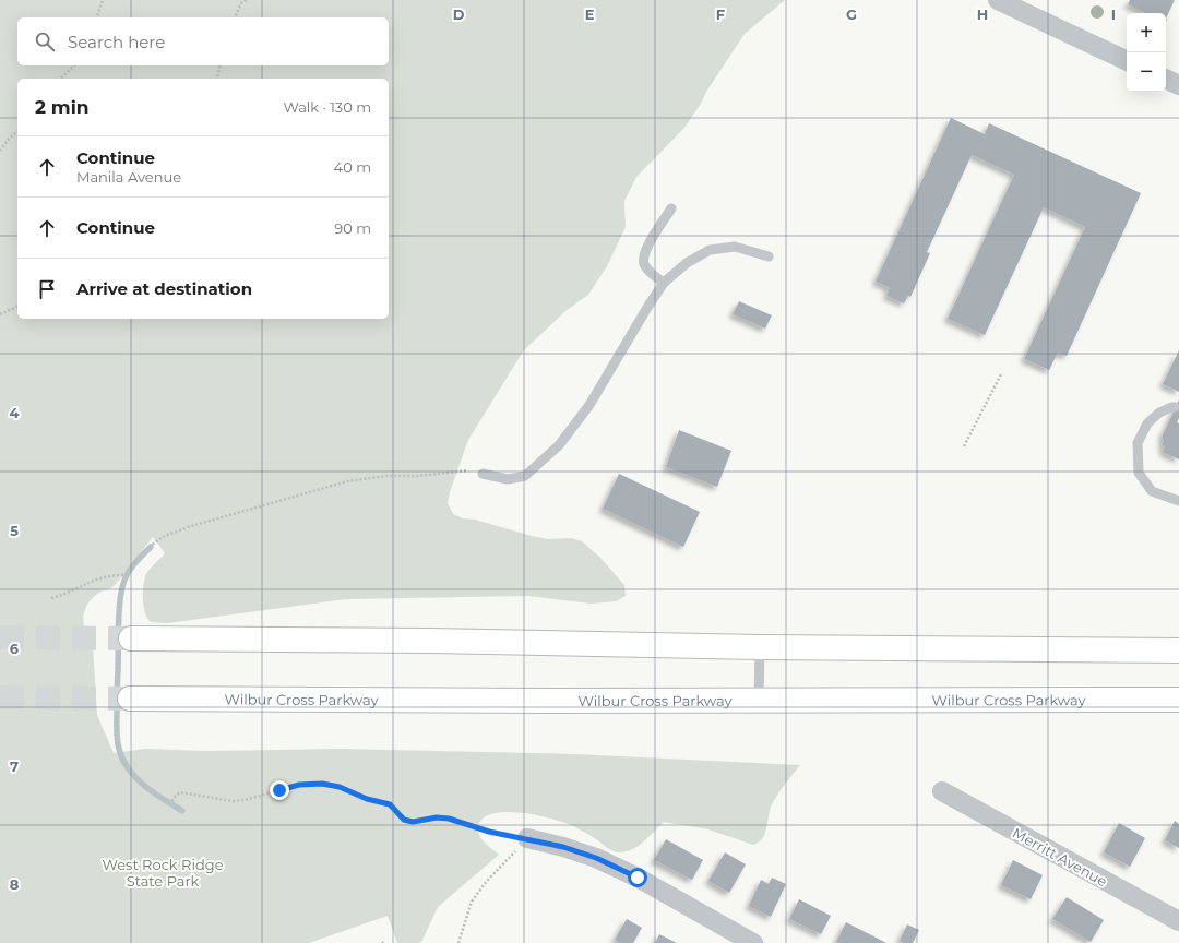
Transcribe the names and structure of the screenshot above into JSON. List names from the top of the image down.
{
  "streets": {
    "highway": ["Wilbur Cross Parkway"],
    "street": ["Merritt Avenue"]
  },
  "parks": ["West Rock Ridge State Park"],
  "page": {
    "map_buttons": ["+", "−"],
    "search": "Search here",
    "heading": ["2 min", "Walk · 130 m"],
    "list": [
      ["Continue", "Manila Avenue", "40 m"],
      ["Continue", "90 m"],
      "Arrive at destination"
    ]
  },
  "grid": {
    "columns": [
      "D",
      "E",
      "F",
      "G",
      "H",
      "I"
    ],
    "rows": [
      "4",
      "5",
      "6",
      "7",
      "8"
    ]
  }
}
